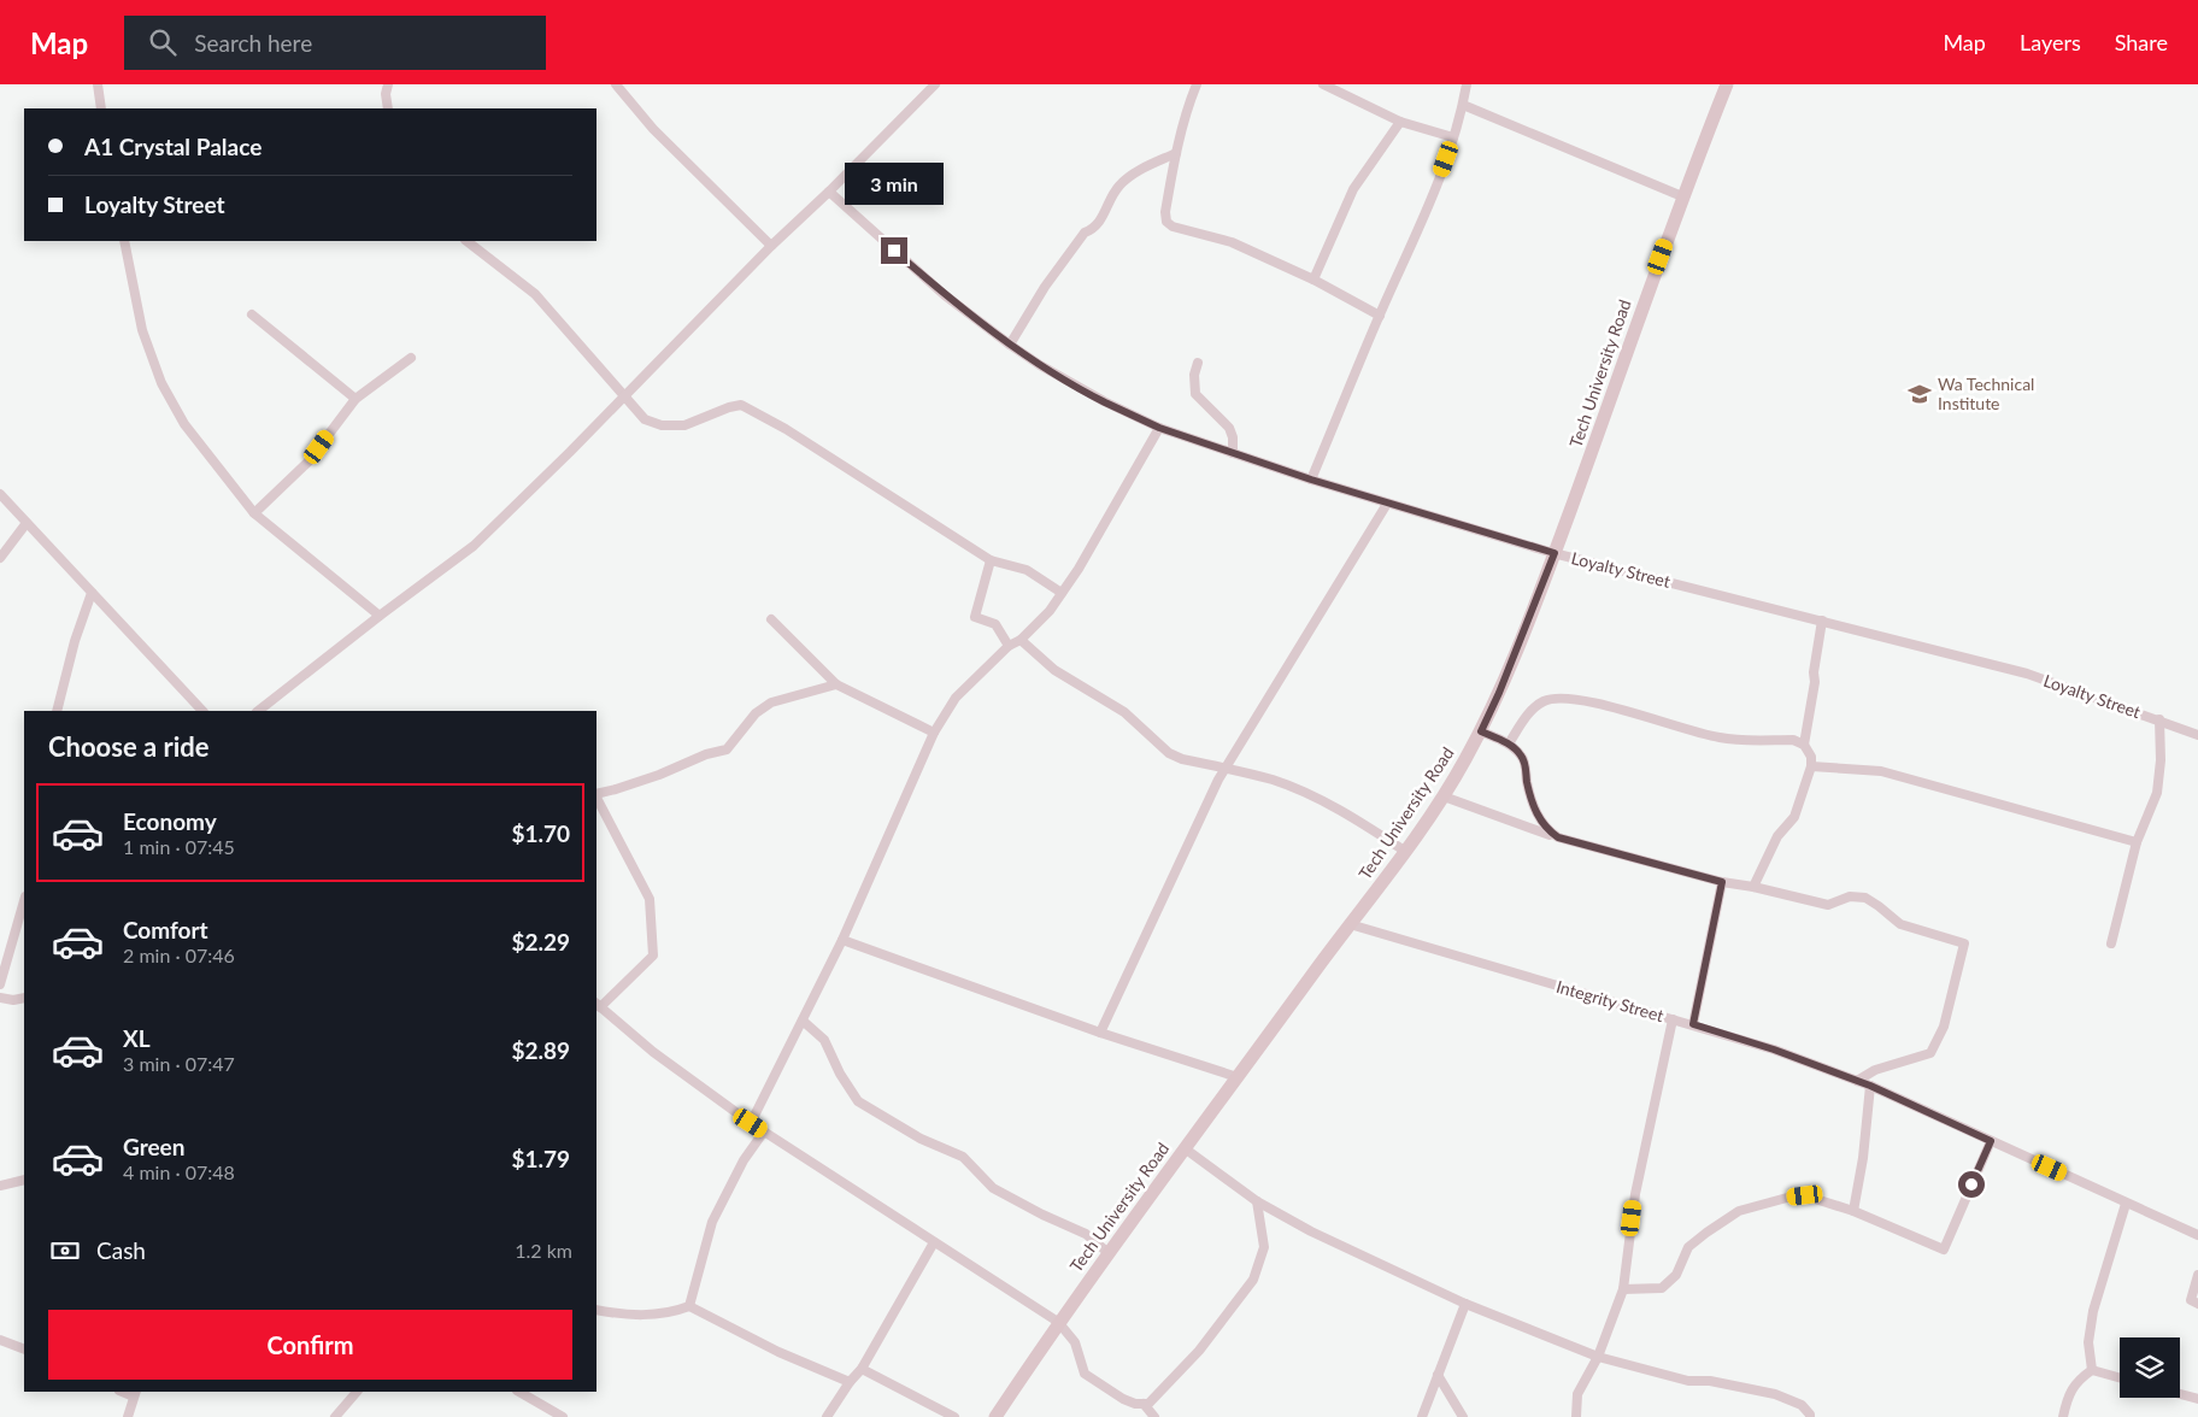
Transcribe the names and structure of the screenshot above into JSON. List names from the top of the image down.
{
  "streets": {
    "street": ["Tech University Road", "Loyalty Street", "Integrity Street"]
  },
  "crossings": [
    ["Tech University Road", "Loyalty Street"],
    ["Tech University Road", "Integrity Street"]
  ],
  "places": {
    "school or university": ["Wa Technical Institute"]
  },
  "page": {
    "header": "Map",
    "search": "Search here",
    "nav": ["Map", "Layers", "Share"],
    "banner": ["A1 Crystal Palace", "Loyalty Street"],
    "bubble": "3 min",
    "heading": "Choose a ride",
    "list": [
      {
        "name": "Economy",
        "note": "1 min · 07:45",
        "value": "$1.70"
      },
      {
        "name": "Comfort",
        "note": "2 min · 07:46",
        "value": "$2.29"
      },
      {
        "name": "XL",
        "note": "3 min · 07:47",
        "value": "$2.89"
      },
      {
        "name": "Green",
        "note": "4 min · 07:48",
        "value": "$1.79"
      }
    ],
    "pay": ["Cash", "1.2 km"],
    "buttons": "Confirm"
  }
}
